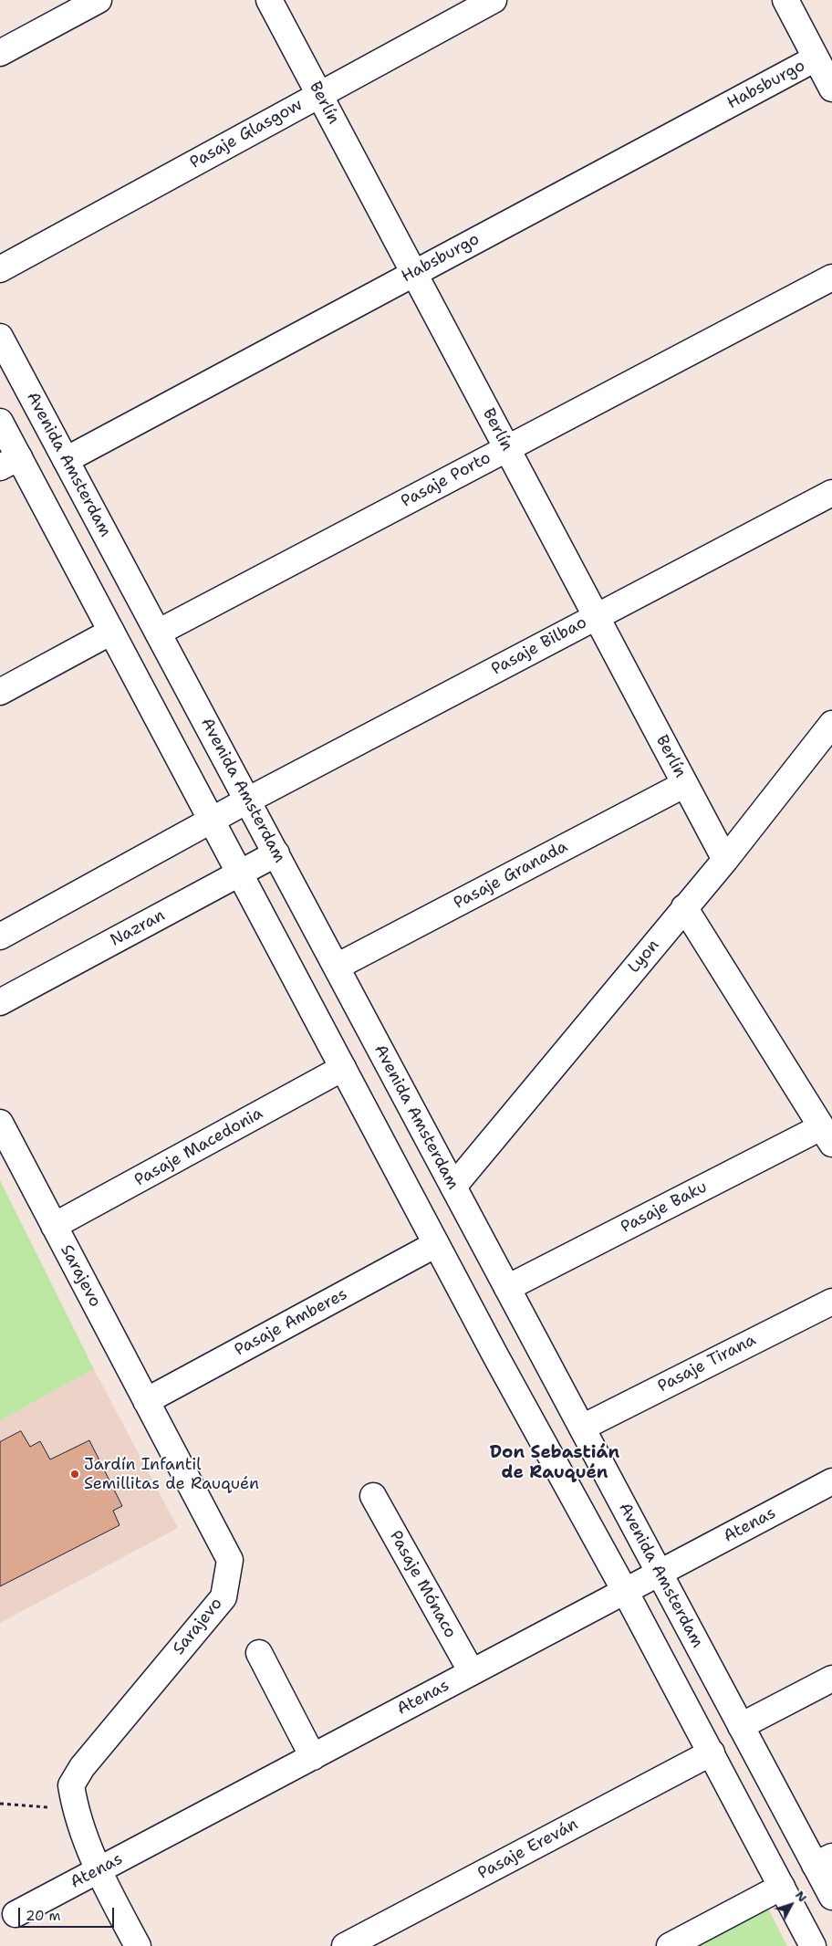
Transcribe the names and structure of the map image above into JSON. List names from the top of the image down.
{
  "streets": {
    "street": [
      "Habsburgo",
      "Berlín",
      "Pasaje Glasgow",
      "Avenida Amsterdam",
      "Pasaje Porto",
      "Pasaje Bilbao",
      "Pasaje Granada",
      "Nazran",
      "Lyon",
      "Pasaje Macedonia",
      "Pasaje Baku",
      "Sarajevo",
      "Pasaje Amberes",
      "Pasaje Tirana",
      "Atenas",
      "Pasaje Mónaco",
      "Pasaje Ereván"
    ]
  },
  "crossings": [
    ["Habsburgo", "Berlín"],
    ["Habsburgo", "Avenida Amsterdam"],
    ["Berlín", "Pasaje Glasgow"],
    ["Berlín", "Pasaje Porto"],
    ["Berlín", "Pasaje Bilbao"],
    ["Berlín", "Pasaje Granada"],
    ["Berlín", "Lyon"],
    ["Avenida Amsterdam", "Pasaje Porto"],
    ["Avenida Amsterdam", "Pasaje Bilbao"],
    ["Avenida Amsterdam", "Pasaje Granada"],
    ["Avenida Amsterdam", "Nazran"],
    ["Avenida Amsterdam", "Lyon"],
    ["Avenida Amsterdam", "Pasaje Baku"],
    ["Avenida Amsterdam", "Pasaje Tirana"],
    ["Avenida Amsterdam", "Atenas"],
    ["Pasaje Macedonia", "Sarajevo"],
    ["Sarajevo", "Pasaje Amberes"],
    ["Sarajevo", "Atenas"],
    ["Atenas", "Pasaje Mónaco"]
  ],
  "districts": ["Don Sebastián de Rauquén"],
  "places": ["Jardín Infantil Semillitas de Rauquén"],
  "scale_bar": "20 m",
  "north": "top right"
}
